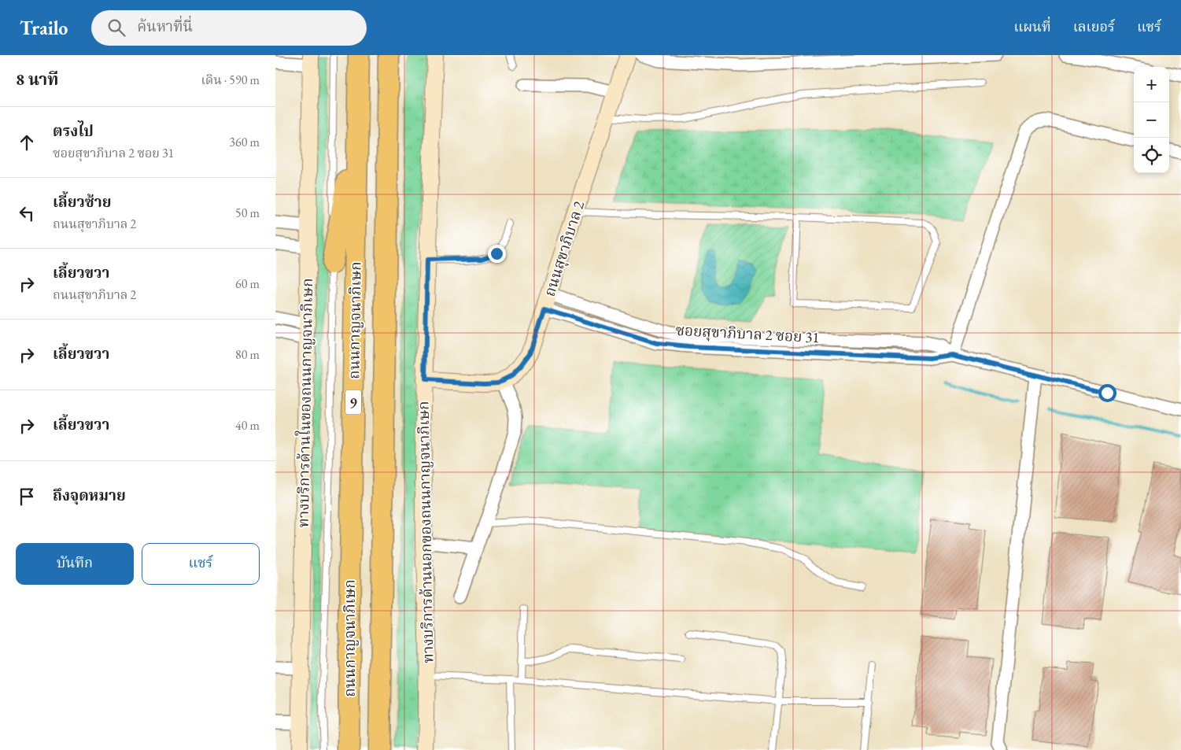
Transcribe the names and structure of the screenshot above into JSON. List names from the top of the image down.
{
  "streets": {
    "highway": ["ถนนกาญจนาภิเษก", "9"],
    "main road": ["ถนนสุขาภิบาล 2", "ทางบริการด้านในของถนนกาญจนาภิเษก", "ทางบริการด้านนอกของถนนกาญจนาภิเษก"],
    "street": ["ซอยสุขาภิบาล 2 ซอย 31"]
  },
  "crossings": [
    ["ถนนสุขาภิบาล 2", "ซอยสุขาภิบาล 2 ซอย 31"],
    ["ถนนสุขาภิบาล 2", "ทางบริการด้านนอกของถนนกาญจนาภิเษก"]
  ],
  "page": {
    "header": "Trailo",
    "search": "ค้นหาที่นี่",
    "nav": ["แผนที่", "เลเยอร์", "แชร์"],
    "heading": ["8 นาที", "เดิน · 590 m"],
    "map_buttons": ["+", "−"],
    "list": [
      ["ตรงไป", "ซอยสุขาภิบาล 2 ซอย 31", "360 m"],
      ["เลี้ยวซ้าย", "ถนนสุขาภิบาล 2", "50 m"],
      ["เลี้ยวขวา", "ถนนสุขาภิบาล 2", "60 m"],
      ["เลี้ยวขวา", "80 m"],
      ["เลี้ยวขวา", "40 m"],
      "ถึงจุดหมาย"
    ],
    "buttons": ["บันทึก", "แชร์"]
  }
}
